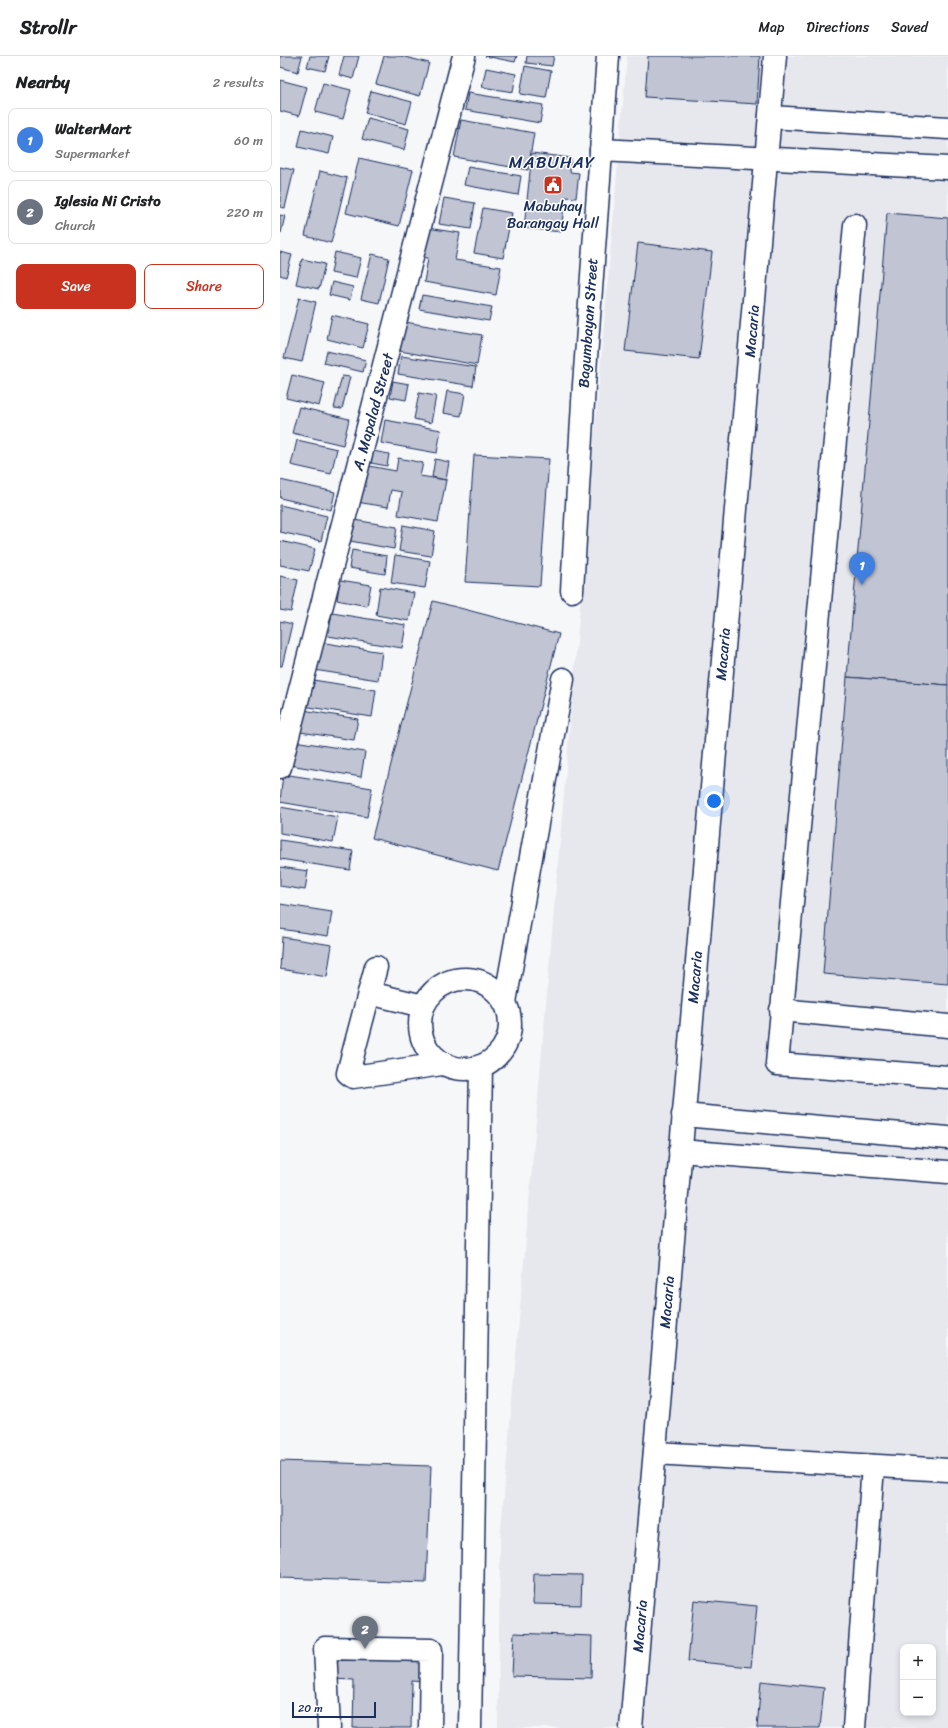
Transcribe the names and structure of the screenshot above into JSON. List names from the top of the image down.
{
  "streets": {
    "street": ["Bagumbayan Street", "Macaria", "A. Mapalad Street"]
  },
  "districts": ["MABUHAY"],
  "places": {
    "public building": ["Mabuhay Barangay Hall"]
  },
  "scale_bar": "20 m",
  "page": {
    "header": "Strollr",
    "nav": ["Map", "Directions", "Saved"],
    "heading": ["Nearby", "2 results"],
    "list": [
      {
        "mark": "1",
        "name": "WalterMart",
        "note": "Supermarket",
        "value": "60 m"
      },
      {
        "mark": "2",
        "name": "Iglesia Ni Cristo",
        "note": "Church",
        "value": "220 m"
      }
    ],
    "buttons": ["Save", "Share"],
    "pins": ["1", "2"],
    "map_buttons": ["+", "−"],
    "scale": "20 m"
  }
}
